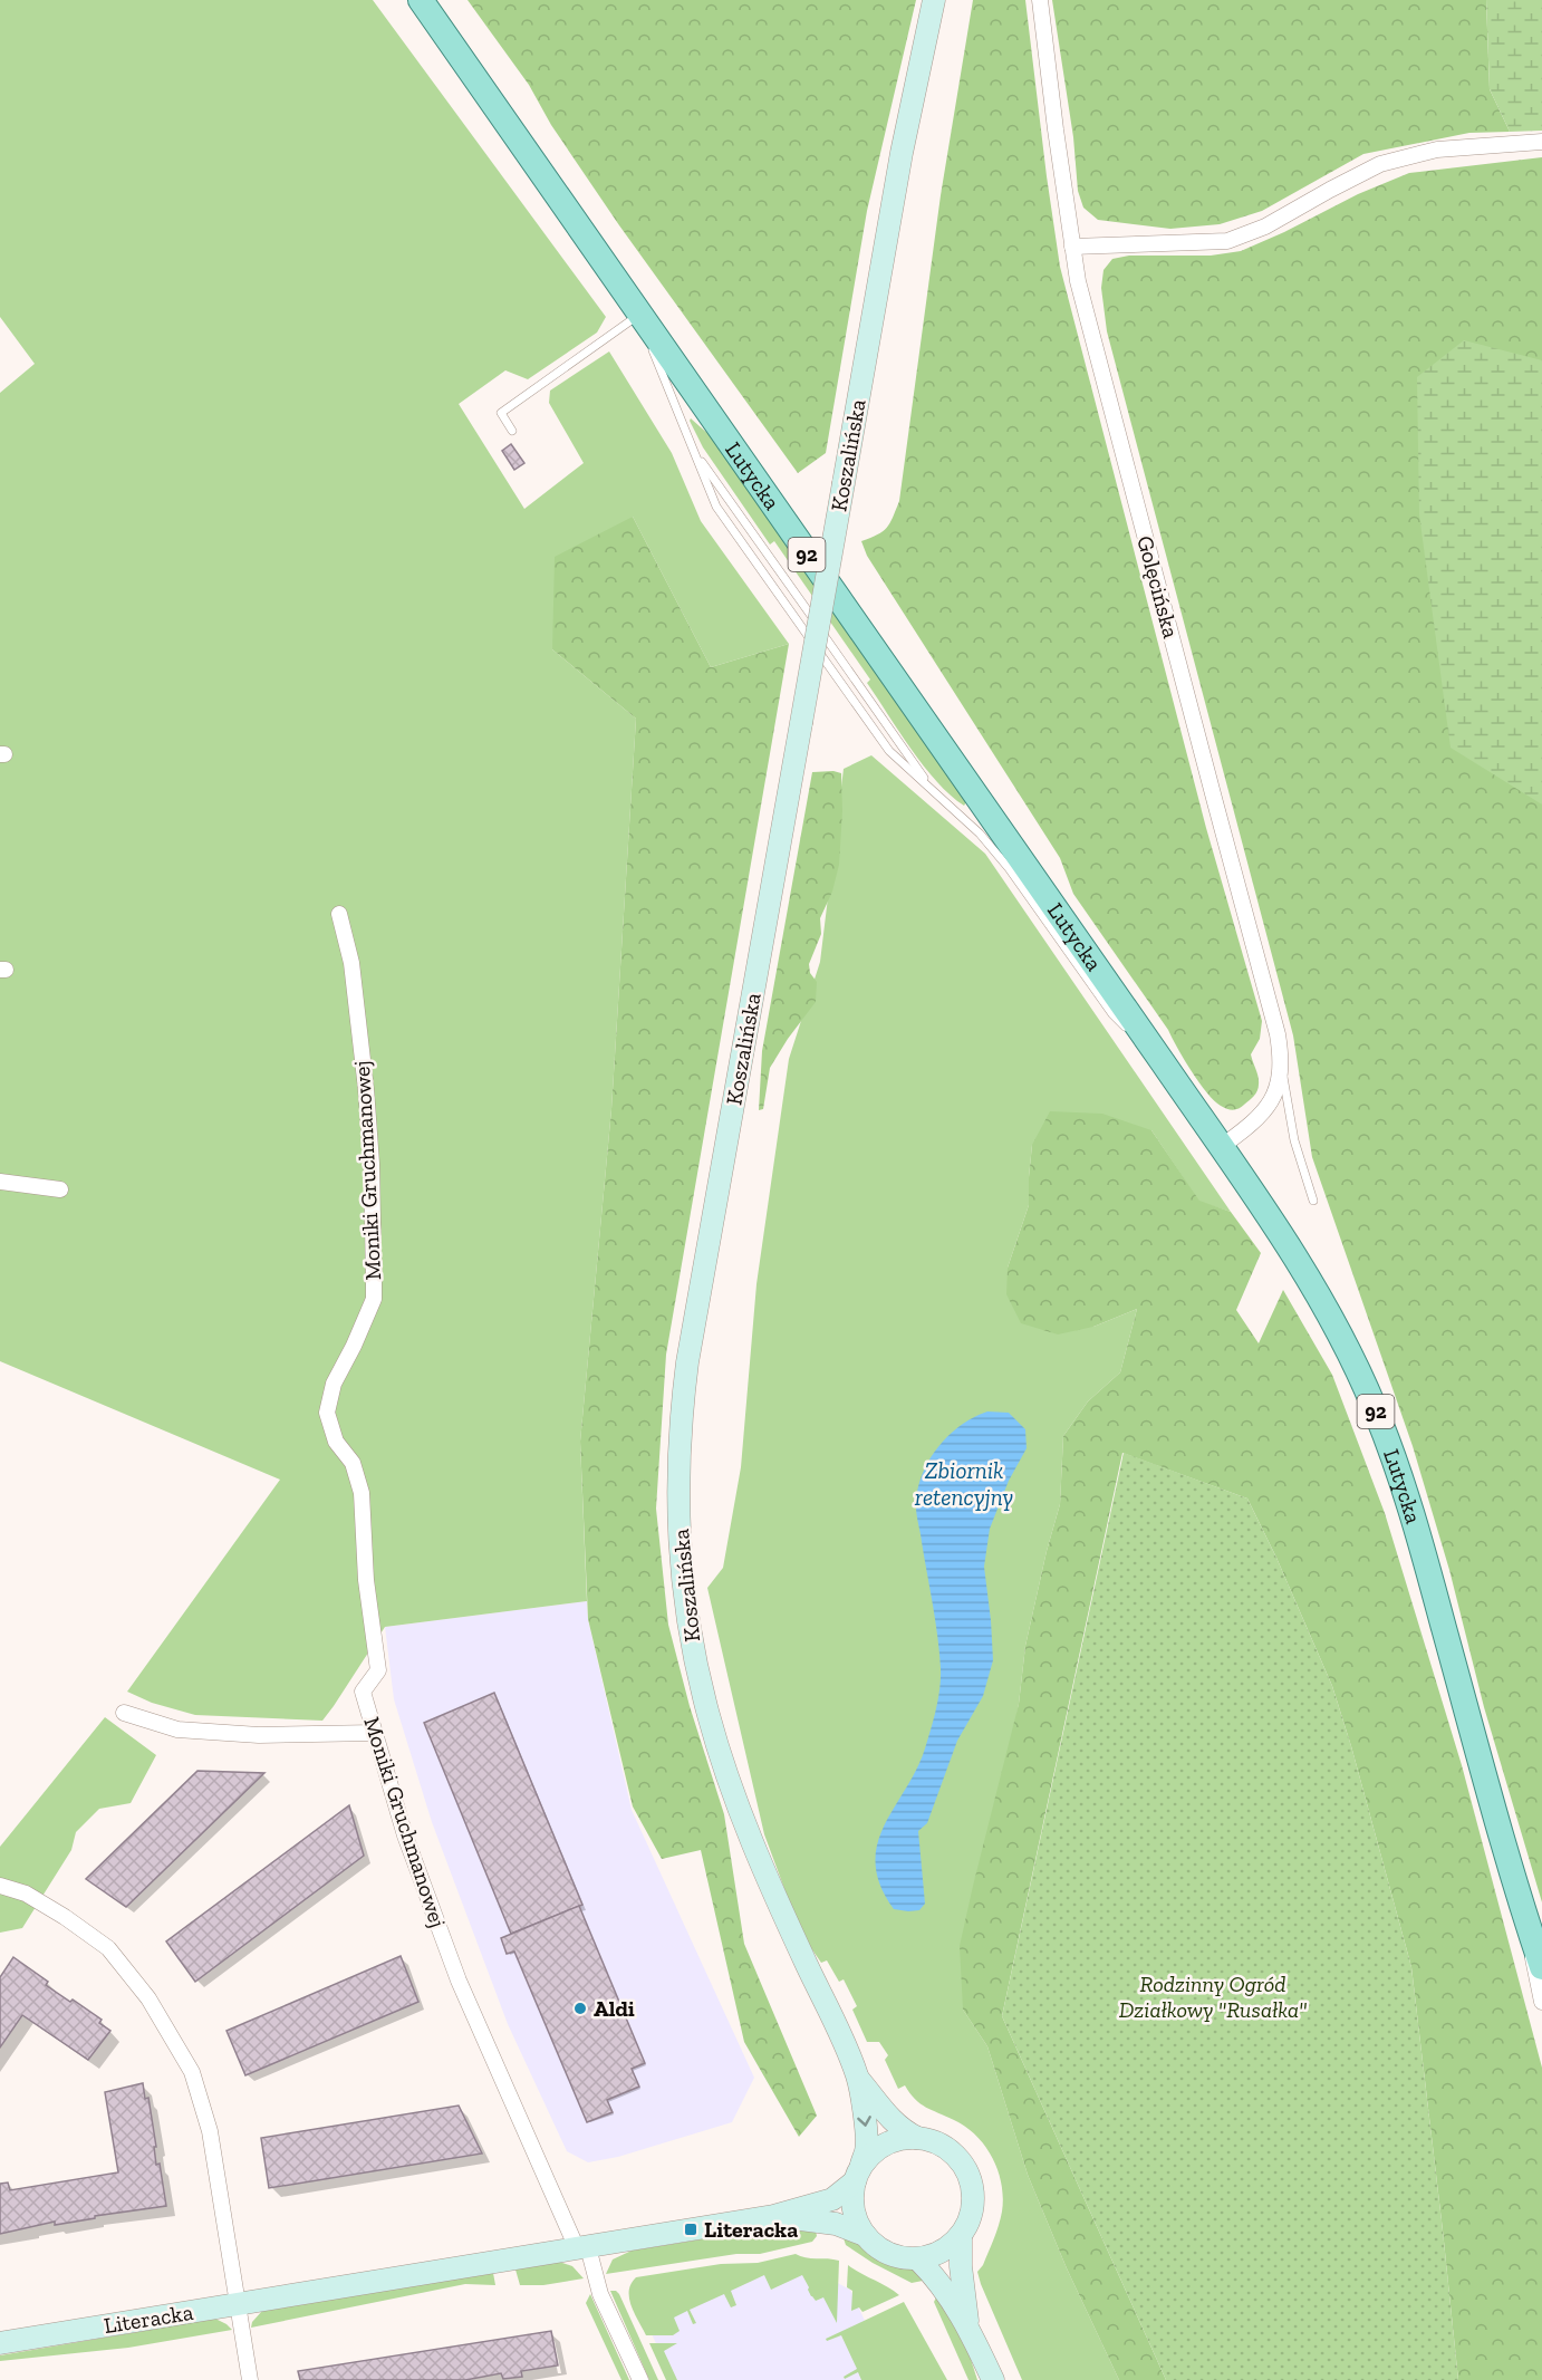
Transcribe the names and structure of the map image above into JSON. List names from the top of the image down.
{
  "streets": {
    "main road": ["Lutycka", "92"],
    "street": [
      "Koszalińska",
      "Golęcińska",
      "Moniki Gruchmanowej",
      "Literacka"
    ]
  },
  "crossings": [
    ["Koszalińska", "Literacka"],
    ["Lutycka", "Golęcińska"],
    ["Moniki Gruchmanowej", "Literacka"]
  ],
  "water": ["Zbiornik retencyjny"],
  "parks": ["Rodzinny Ogród Działkowy \"Rusałka\""],
  "places": {
    "other": ["Aldi"],
    "transit": ["Literacka"]
  }
}
